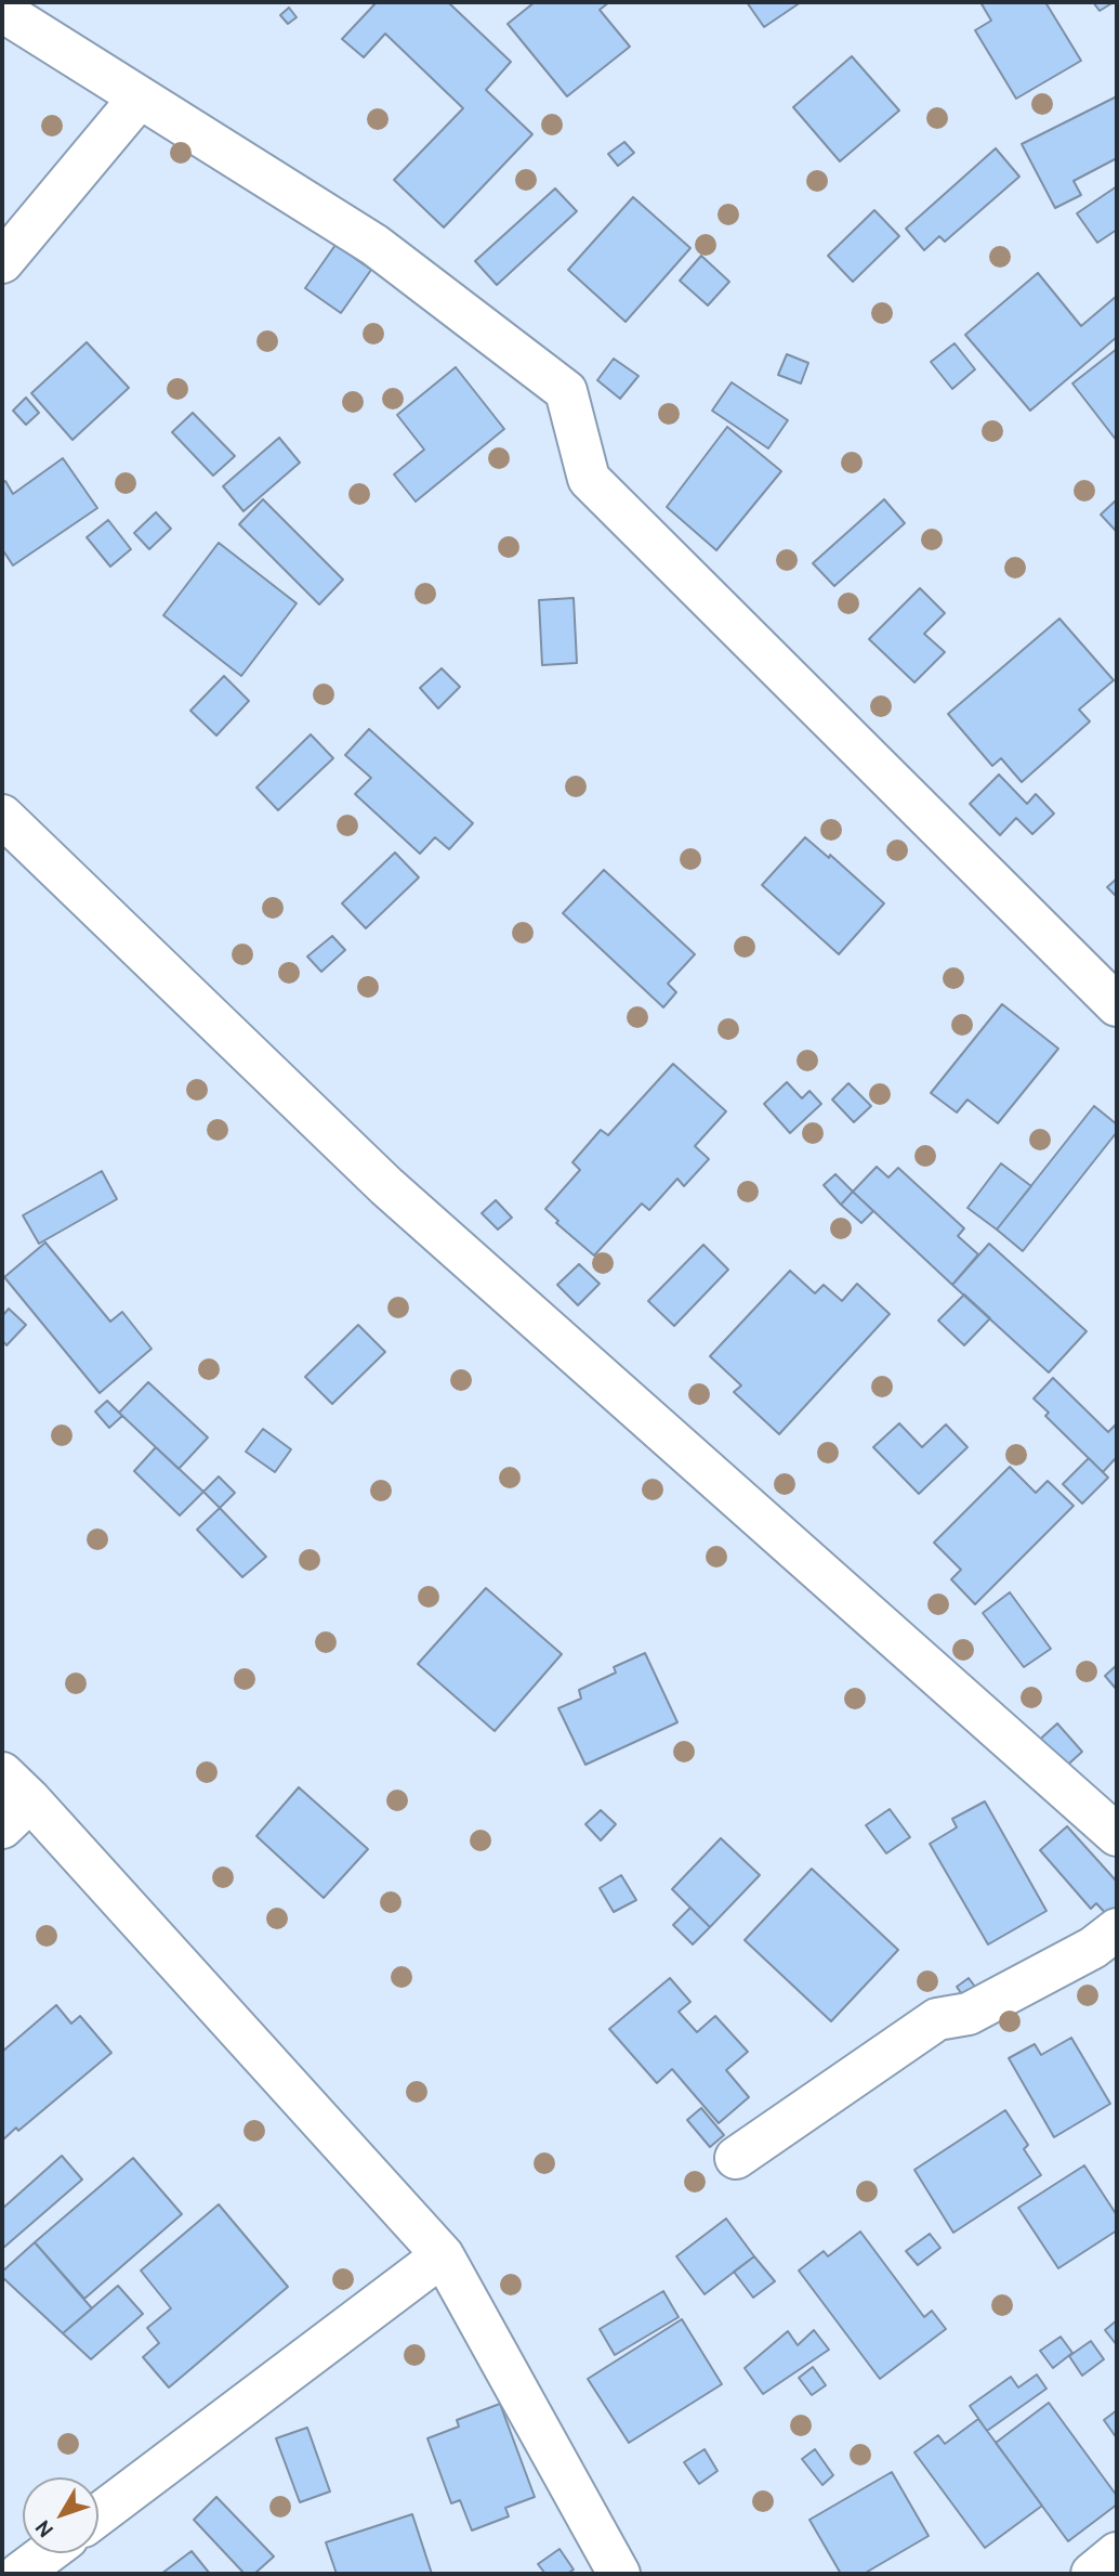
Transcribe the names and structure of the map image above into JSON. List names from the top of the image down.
{
  "north": "bottom left"
}
